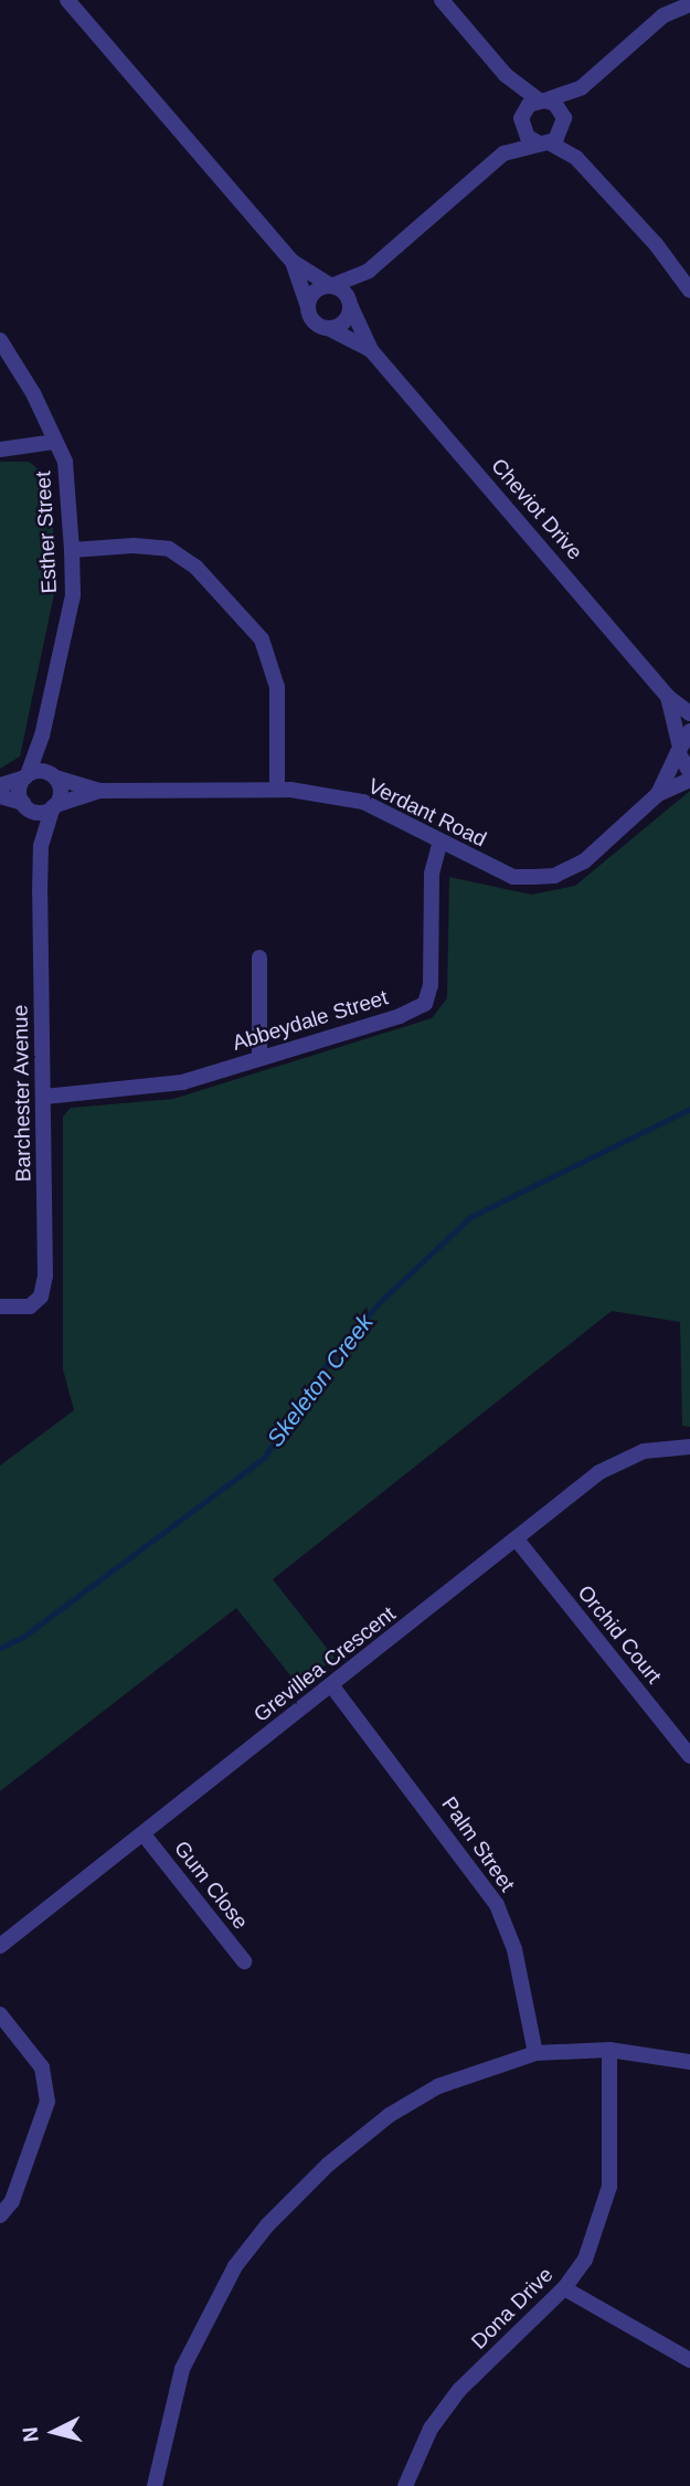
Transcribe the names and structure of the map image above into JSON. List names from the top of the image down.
{
  "streets": {
    "street": [
      "Cheviot Drive",
      "Esther Street",
      "Verdant Road",
      "Abbeydale Street",
      "Barchester Avenue",
      "Orchid Court",
      "Grevillea Crescent",
      "Palm Street",
      "Gum Close",
      "Dona Drive"
    ]
  },
  "crossings": [
    ["Cheviot Drive", "Verdant Road"],
    ["Esther Street", "Verdant Road"],
    ["Esther Street", "Barchester Avenue"],
    ["Verdant Road", "Abbeydale Street"],
    ["Verdant Road", "Barchester Avenue"],
    ["Abbeydale Street", "Barchester Avenue"],
    ["Orchid Court", "Grevillea Crescent"],
    ["Grevillea Crescent", "Palm Street"],
    ["Grevillea Crescent", "Gum Close"]
  ],
  "water": ["Skeleton Creek"],
  "north": "left"
}
